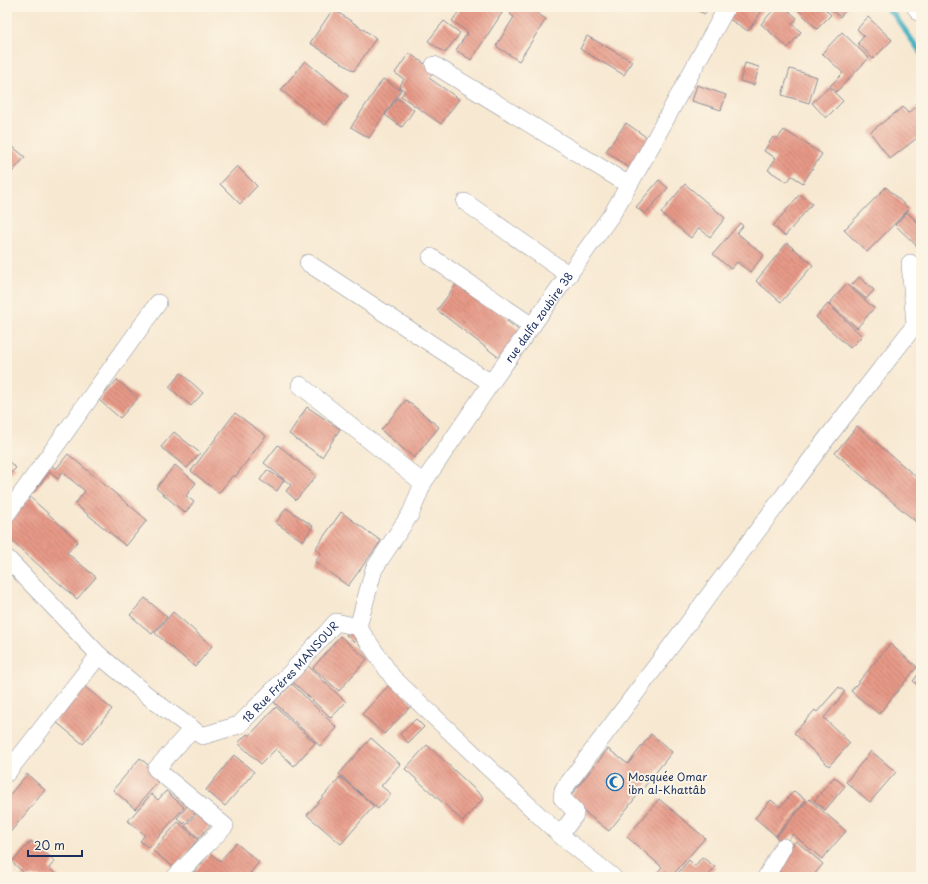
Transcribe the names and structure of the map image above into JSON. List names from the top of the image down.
{
  "streets": {
    "street": ["rue dalfa zoubire 38", "18 Rue Fréres MANSOUR"]
  },
  "crossings": [
    ["rue dalfa zoubire 38", "18 Rue Fréres MANSOUR"]
  ],
  "places": {
    "mosque": ["Mosquée Omar ibn al-Khattâb"]
  },
  "scale_bar": "20 m"
}
